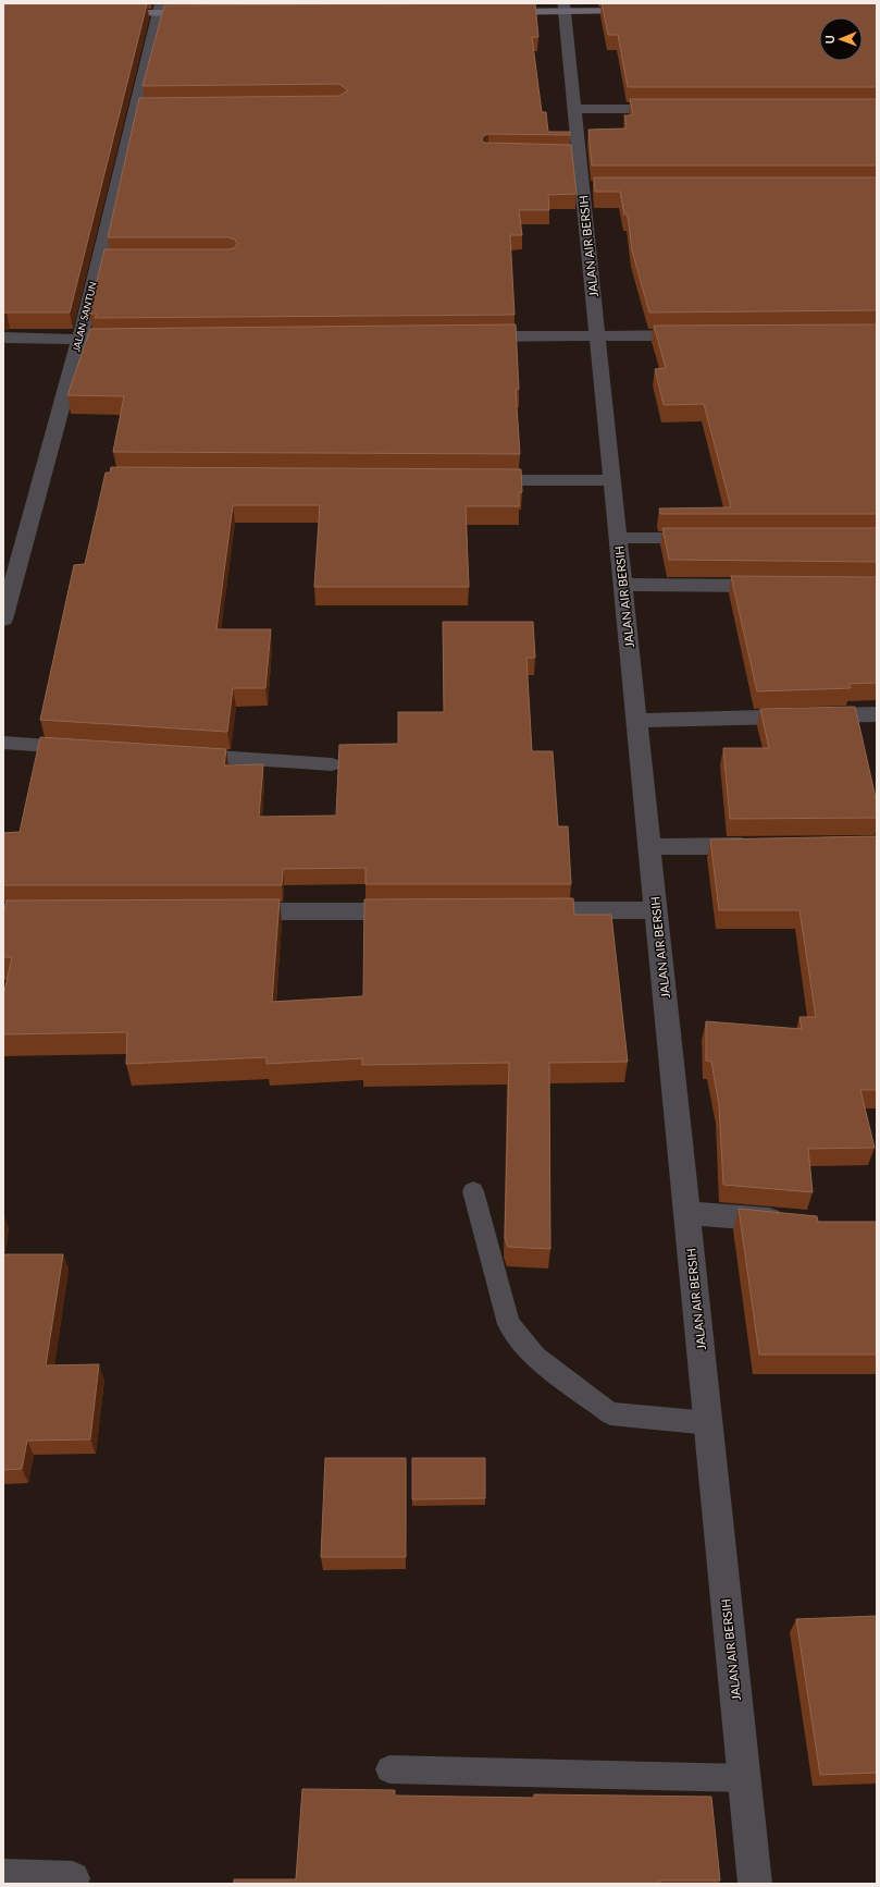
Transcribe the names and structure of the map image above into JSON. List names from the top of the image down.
{
  "streets": {
    "street": ["JALAN AIR BERSIH", "JALAN SANTUN"]
  },
  "north": "left"
}
